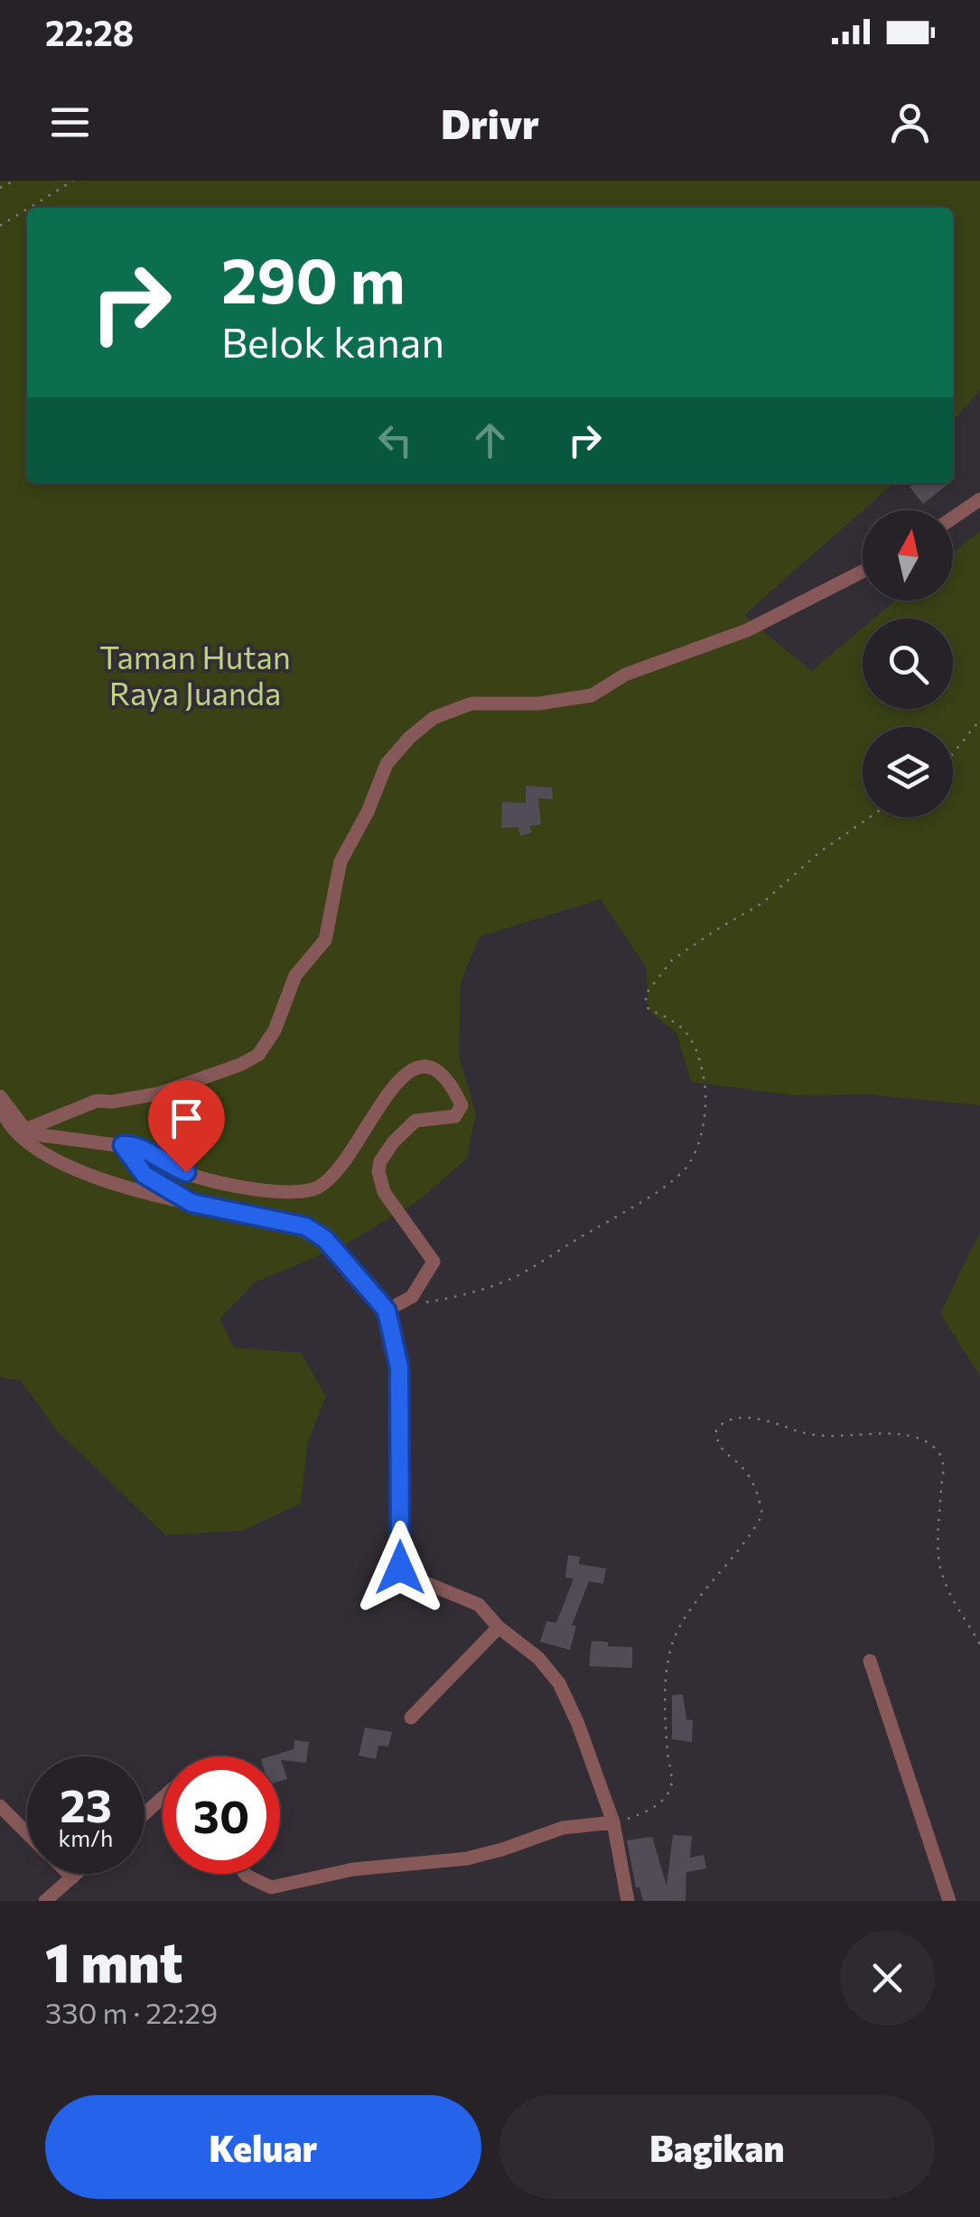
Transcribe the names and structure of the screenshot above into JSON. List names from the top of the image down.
{
  "parks": ["Taman Hutan Raya Juanda"],
  "north": "top",
  "page": {
    "status": "22:28",
    "header": "Drivr",
    "turn": ["290 m", "Belok kanan"],
    "speed": "23 km/h",
    "limit": "30",
    "heading": ["1 mnt", "330 m · 22:29"],
    "buttons": ["Keluar", "Bagikan"]
  }
}
